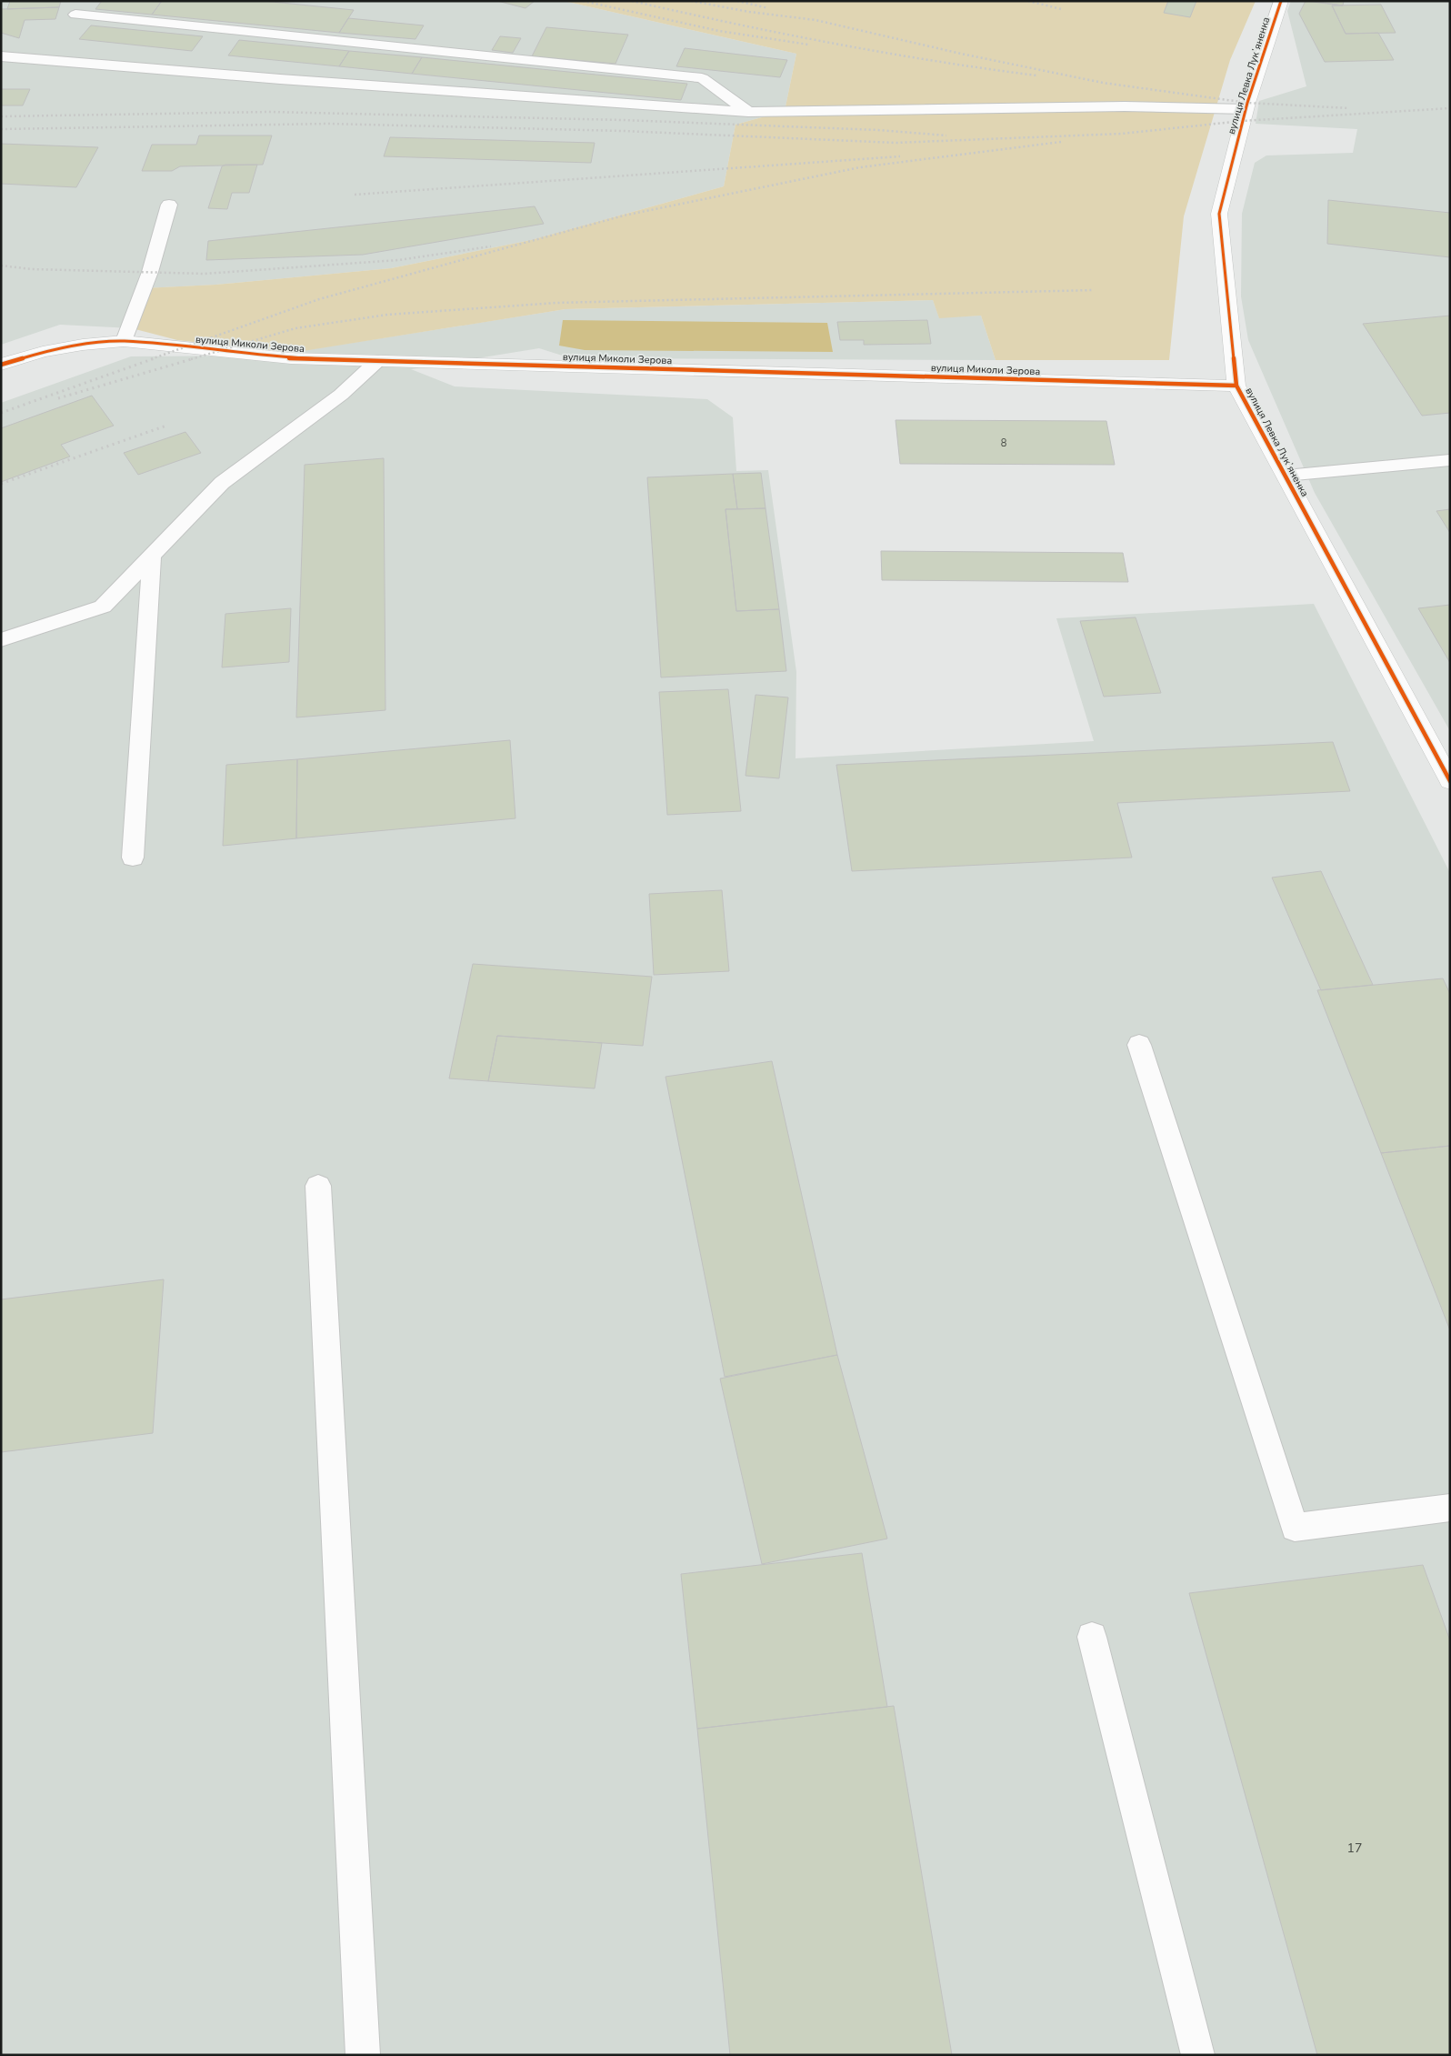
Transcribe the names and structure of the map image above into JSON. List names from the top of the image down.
{
  "streets": {
    "street": ["вулиця Левка Лукʼяненка", "вулиця Миколи Зерова"]
  },
  "crossings": [
    ["вулиця Левка Лукʼяненка", "вулиця Миколи Зерова"]
  ],
  "house_numbers": ["8", "17"]
}
